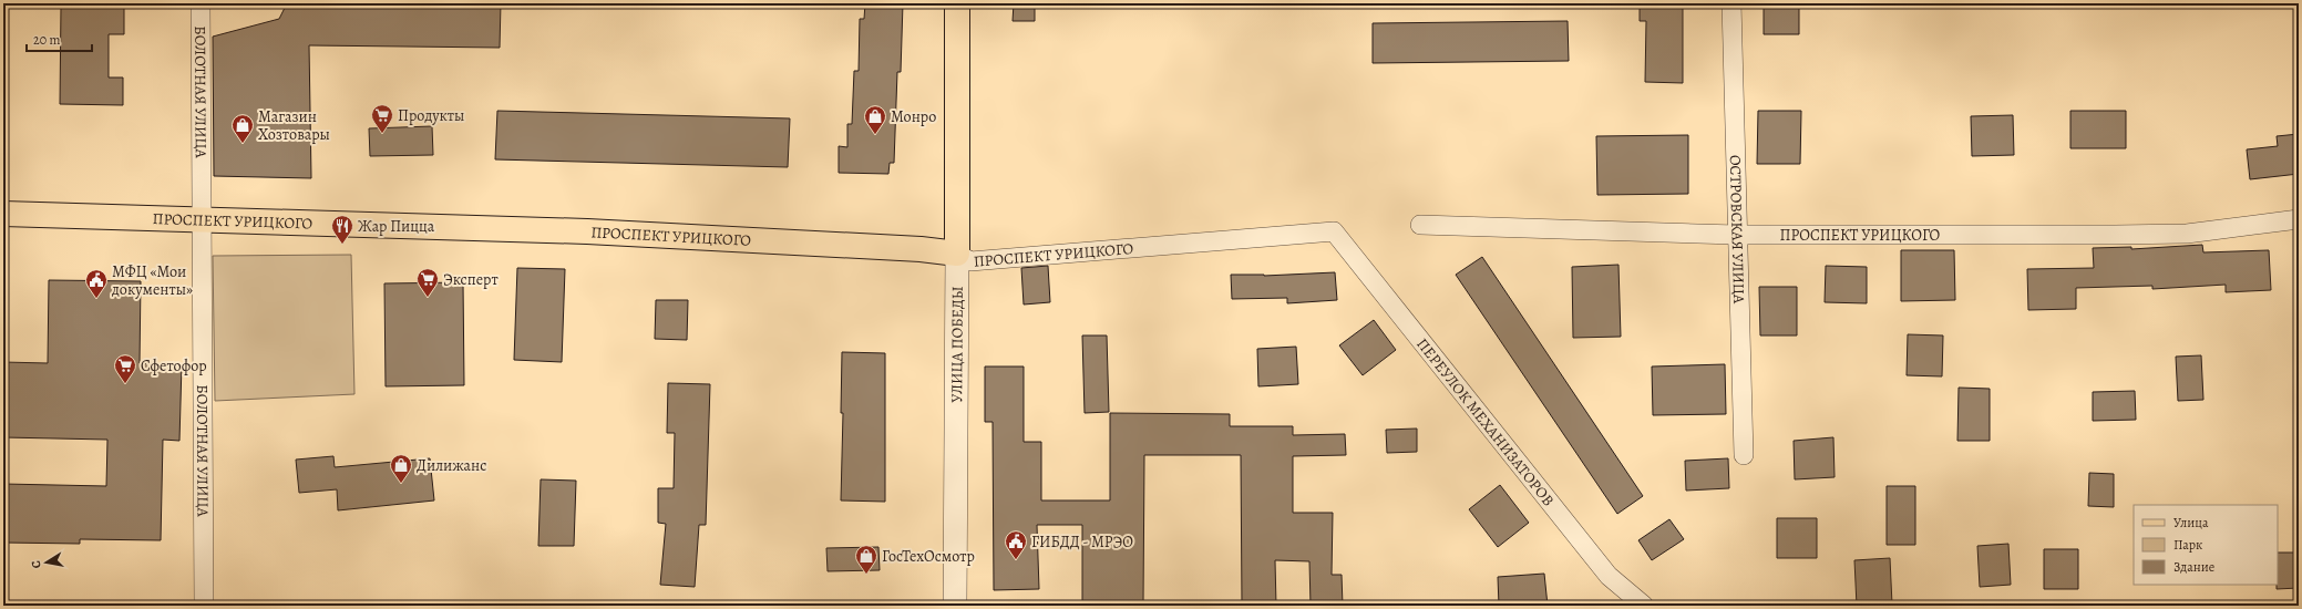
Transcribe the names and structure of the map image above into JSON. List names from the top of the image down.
{
  "streets": {
    "main road": ["ПРОСПЕКТ УРИЦКОГО", "УЛИЦА ПОБЕДЫ"],
    "street": ["БОЛОТНАЯ УЛИЦА", "ОСТРОВСКАЯ УЛИЦА", "ПЕРЕУЛОК МЕХАНИЗАТОРОВ"]
  },
  "crossings": [
    ["БОЛОТНАЯ УЛИЦА", "ПРОСПЕКТ УРИЦКОГО"],
    ["ПРОСПЕКТ УРИЦКОГО", "ОСТРОВСКАЯ УЛИЦА"],
    ["ПРОСПЕКТ УРИЦКОГО", "УЛИЦА ПОБЕДЫ"],
    ["ПРОСПЕКТ УРИЦКОГО", "ПЕРЕУЛОК МЕХАНИЗАТОРОВ"]
  ],
  "places": {
    "supermarket": ["Продукты", "Эксперт", "Сфетофор"],
    "shop": [
      "Монро",
      "Магазин Хозтовары",
      "Дилижанс",
      "ГосТехОсмотр"
    ],
    "restaurant": ["Жар Пицца"],
    "public building": ["МФЦ «Мои документы»", "ГИБДД - МРЭО"]
  },
  "legend": ["Улица", "Парк", "Здание"],
  "scale_bar": "20 m",
  "north": "left"
}
